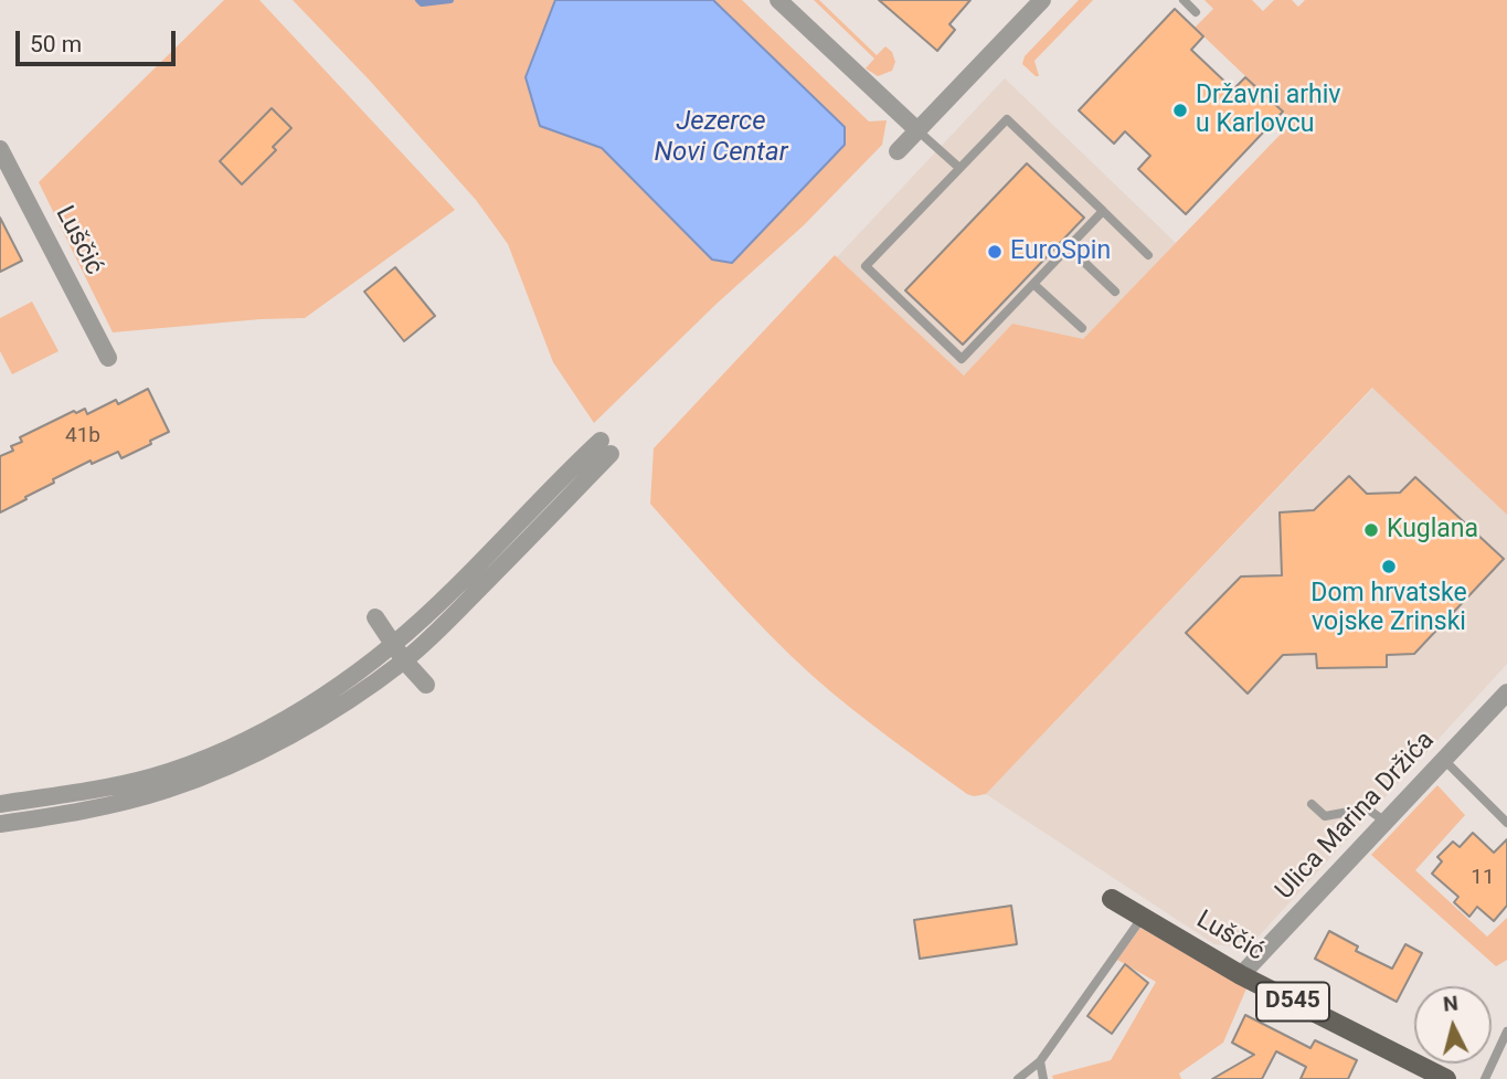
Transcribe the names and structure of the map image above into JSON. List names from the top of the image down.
{
  "streets": {
    "main road": ["Luščić", "D545"],
    "street": ["Ulica Marina Držića"]
  },
  "crossings": [
    ["Luščić", "Ulica Marina Držića"]
  ],
  "water": ["Jezerce Novi Centar"],
  "places": [
    "Državni arhiv u Karlovcu",
    "EuroSpin",
    "Kuglana",
    "Dom hrvatske vojske Zrinski"
  ],
  "house_numbers": ["41b", "11"],
  "scale_bar": "50 m",
  "north": "top"
}
